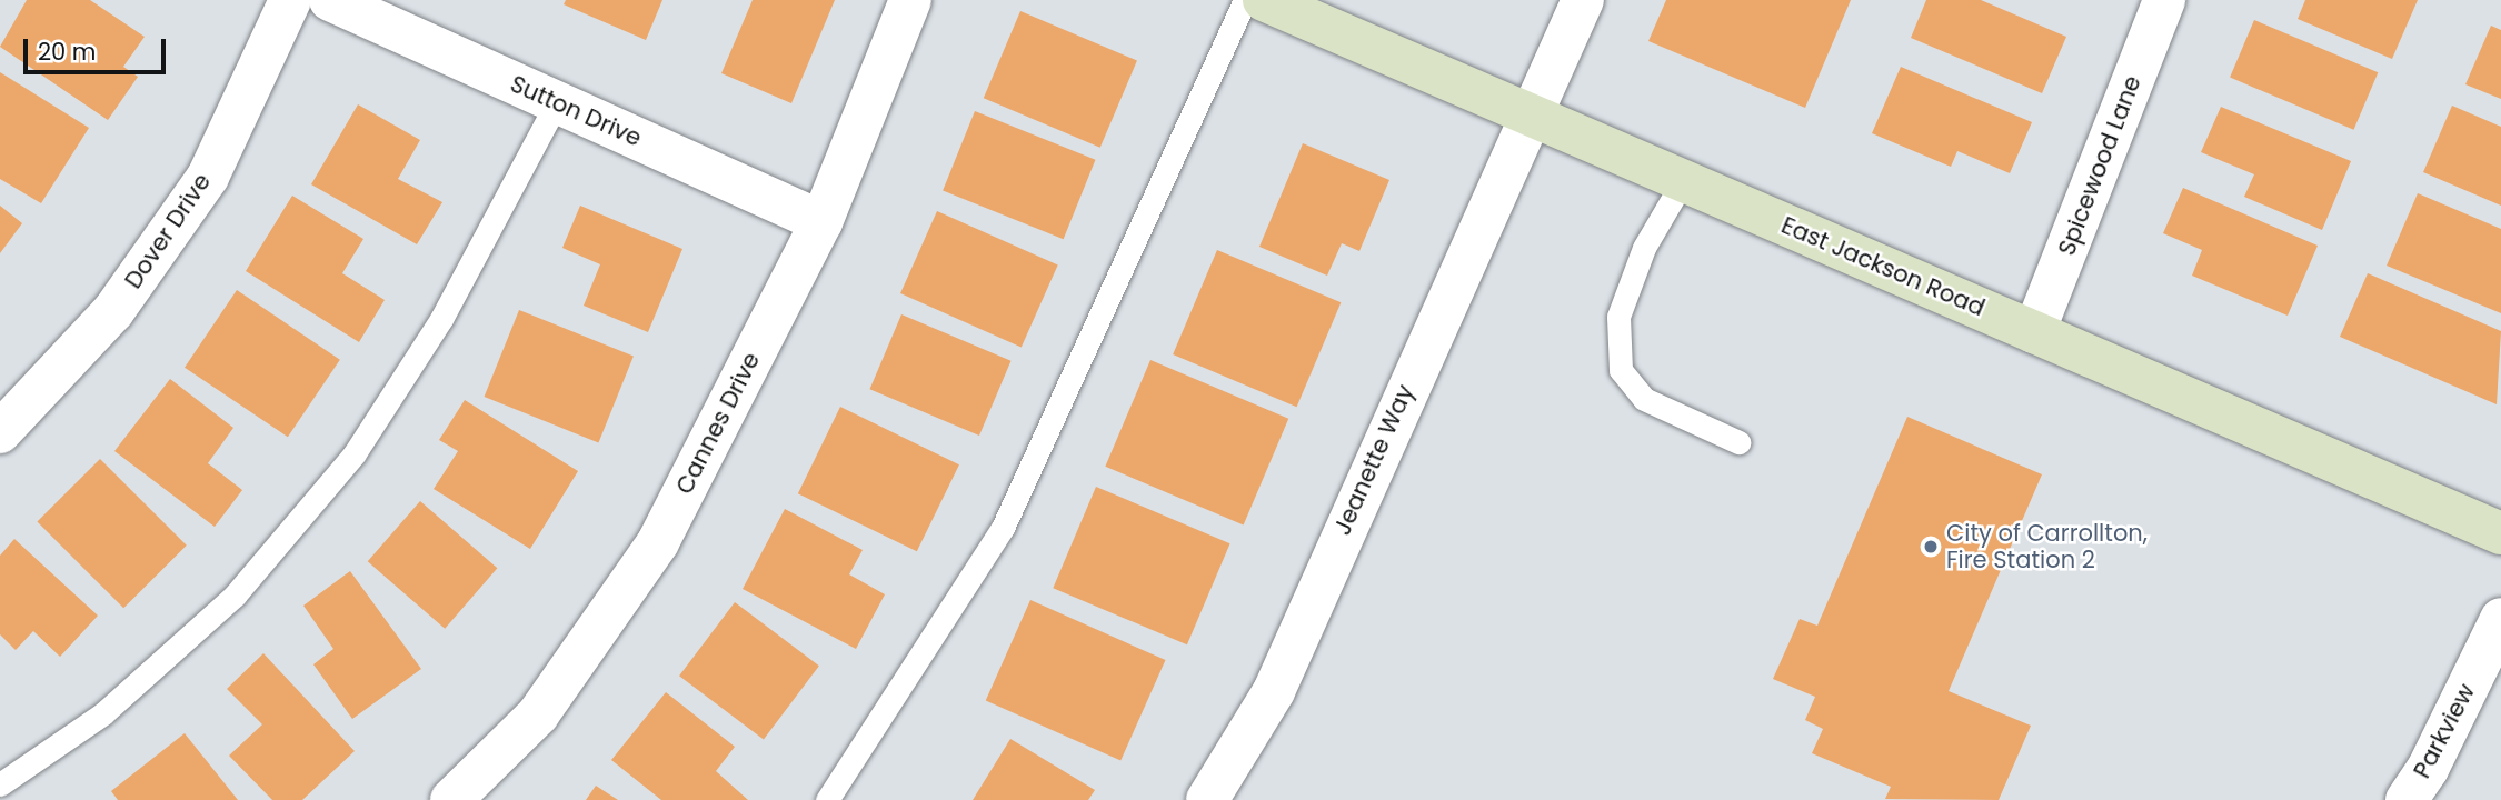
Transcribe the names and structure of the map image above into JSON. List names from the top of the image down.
{
  "streets": {
    "street": [
      "Sutton Drive",
      "Spicewood Lane",
      "Dover Drive",
      "East Jackson Road",
      "Cannes Drive",
      "Jeanette Way",
      "Parkview"
    ]
  },
  "crossings": [
    ["Sutton Drive", "Cannes Drive"],
    ["Spicewood Lane", "East Jackson Road"],
    ["East Jackson Road", "Jeanette Way"]
  ],
  "places": ["City of Carrollton, Fire Station 2"],
  "scale_bar": "20 m"
}
